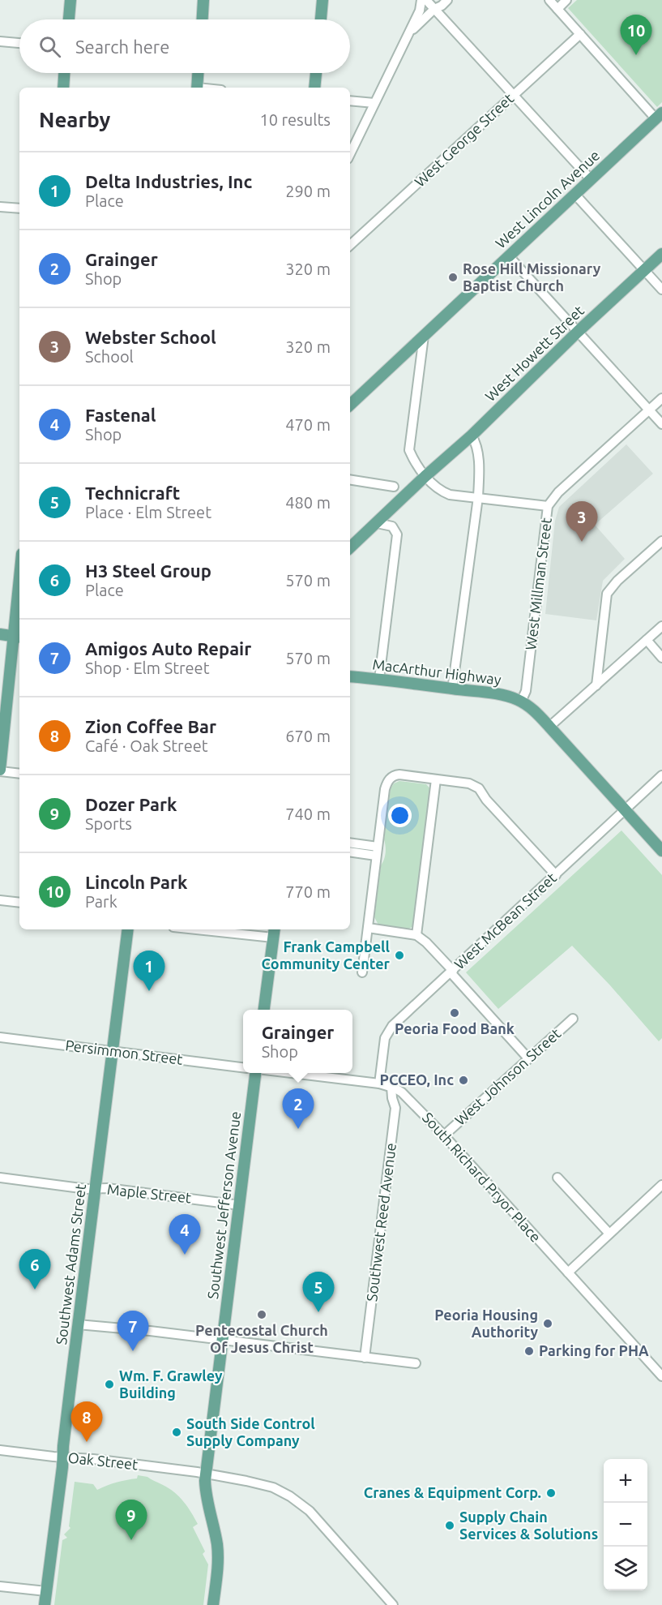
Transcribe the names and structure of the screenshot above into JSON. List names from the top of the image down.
{
  "streets": {
    "main road": [
      "West Lincoln Avenue",
      "West Howett Street",
      "MacArthur Highway",
      "Southwest Jefferson Avenue",
      "Southwest Adams Street"
    ],
    "street": [
      "West George Street",
      "West Millman Street",
      "West McBean Street",
      "Persimmon Street",
      "West Johnson Street",
      "South Richard Pryor Place",
      "Maple Street",
      "Southwest Reed Avenue",
      "Oak Street"
    ]
  },
  "crossings": [
    ["West Millman Street", "MacArthur Highway"],
    ["Persimmon Street", "Southwest Adams Street"],
    ["West Johnson Street", "South Richard Pryor Place"],
    ["South Richard Pryor Place", "Southwest Reed Avenue"],
    ["Maple Street", "Southwest Jefferson Avenue"],
    ["Maple Street", "Southwest Adams Street"],
    ["Southwest Jefferson Avenue", "Oak Street"],
    ["Southwest Adams Street", "Oak Street"]
  ],
  "places": [
    "Rose Hill Missionary Baptist Church",
    "Frank Campbell Community Center",
    "Peoria Food Bank",
    "PCCEO, Inc",
    "Pentecostal Church Of Jesus Christ",
    "Peoria Housing Authority",
    "Parking for PHA",
    "Wm. F. Grawley Building",
    "South Side Control Supply Company",
    "Cranes & Equipment Corp.",
    "Supply Chain Services & Solutions"
  ],
  "page": {
    "pins": [
      "10",
      "3",
      "1",
      "2",
      "4",
      "6",
      "5",
      "7",
      "8",
      "9"
    ],
    "search": "Search here",
    "heading": ["Nearby", "10 results"],
    "list": [
      {
        "mark": "1",
        "name": "Delta Industries, Inc",
        "note": "Place",
        "value": "290 m"
      },
      {
        "mark": "2",
        "name": "Grainger",
        "note": "Shop",
        "value": "320 m"
      },
      {
        "mark": "3",
        "name": "Webster School",
        "note": "School",
        "value": "320 m"
      },
      {
        "mark": "4",
        "name": "Fastenal",
        "note": "Shop",
        "value": "470 m"
      },
      {
        "mark": "5",
        "name": "Technicraft",
        "note": "Place · Elm Street",
        "value": "480 m"
      },
      {
        "mark": "6",
        "name": "H3 Steel Group",
        "note": "Place",
        "value": "570 m"
      },
      {
        "mark": "7",
        "name": "Amigos Auto Repair",
        "note": "Shop · Elm Street",
        "value": "570 m"
      },
      {
        "mark": "8",
        "name": "Zion Coffee Bar",
        "note": "Café · Oak Street",
        "value": "670 m"
      },
      {
        "mark": "9",
        "name": "Dozer Park",
        "note": "Sports",
        "value": "740 m"
      },
      {
        "mark": "10",
        "name": "Lincoln Park",
        "note": "Park",
        "value": "770 m"
      }
    ],
    "popup": ["Grainger", "Shop"],
    "map_buttons": ["+", "−"]
  }
}
